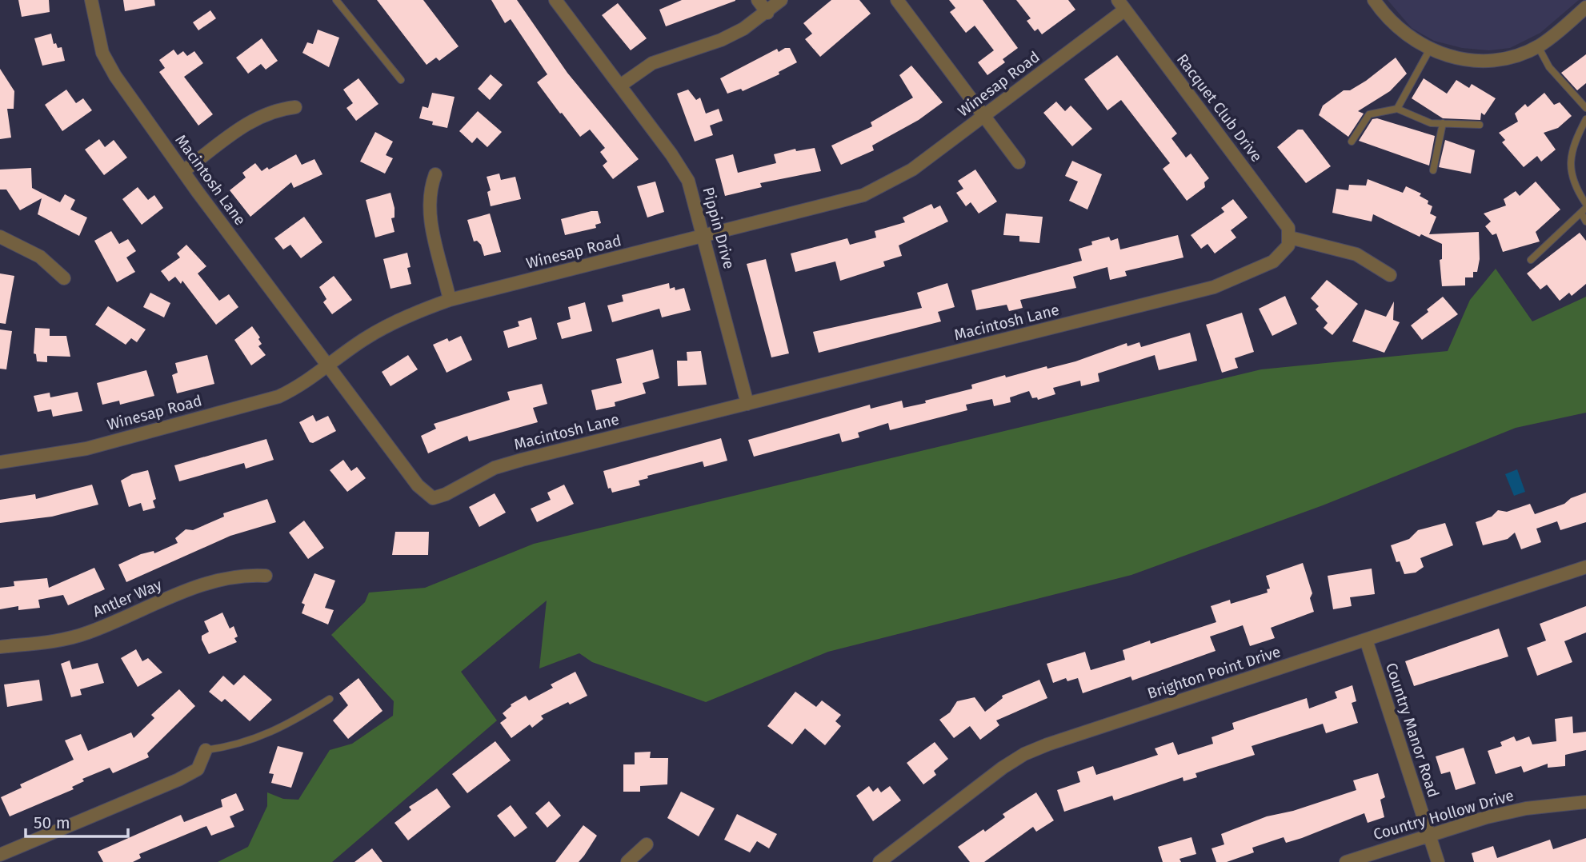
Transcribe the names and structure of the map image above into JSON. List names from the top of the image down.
{
  "streets": {
    "street": [
      "Winesap Road",
      "Racquet Club Drive",
      "Macintosh Lane",
      "Pippin Drive",
      "Antler Way",
      "Brighton Point Drive",
      "Country Manor Road",
      "Country Hollow Drive"
    ]
  },
  "crossings": [
    ["Winesap Road", "Racquet Club Drive"],
    ["Winesap Road", "Macintosh Lane"],
    ["Winesap Road", "Pippin Drive"],
    ["Racquet Club Drive", "Macintosh Lane"],
    ["Macintosh Lane", "Pippin Drive"],
    ["Brighton Point Drive", "Country Manor Road"],
    ["Country Manor Road", "Country Hollow Drive"]
  ],
  "scale_bar": "50 m"
}
